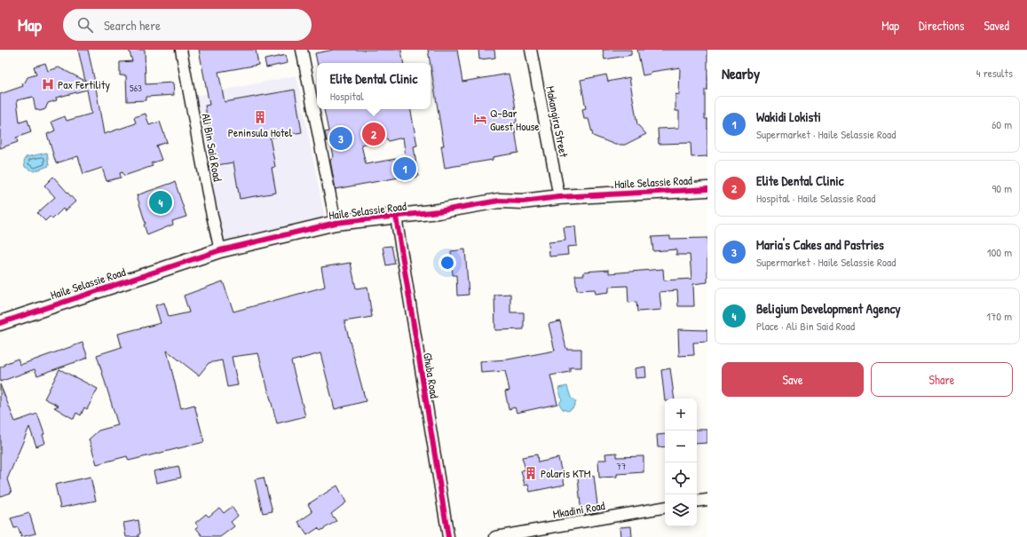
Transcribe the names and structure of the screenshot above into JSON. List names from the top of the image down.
{
  "streets": {
    "street": [
      "Makangira Street",
      "Ali Bin Said Road",
      "Haile Selassie Road",
      "Ghuba Road",
      "Mkadini Road"
    ]
  },
  "crossings": [
    ["Makangira Street", "Haile Selassie Road"],
    ["Ali Bin Said Road", "Haile Selassie Road"],
    ["Haile Selassie Road", "Ghuba Road"]
  ],
  "places": {
    "hospital": ["Pax Fertility"],
    "building": ["Peninsula Hotel", "Polaris KTM"],
    "hotel": ["Q-Bar Guest House"]
  },
  "house_numbers": ["563", "77"],
  "page": {
    "header": "Map",
    "search": "Search here",
    "nav": ["Map", "Directions", "Saved"],
    "heading": ["Nearby", "4 results"],
    "popup": ["Elite Dental Clinic", "Hospital"],
    "list": [
      {
        "mark": "1",
        "name": "Wakidi Lokisti",
        "note": "Supermarket · Haile Selassie Road",
        "value": "60 m"
      },
      {
        "mark": "2",
        "name": "Elite Dental Clinic",
        "note": "Hospital · Haile Selassie Road",
        "value": "90 m"
      },
      {
        "mark": "3",
        "name": "Maria's Cakes and Pastries",
        "note": "Supermarket · Haile Selassie Road",
        "value": "100 m"
      },
      {
        "mark": "4",
        "name": "Beligium Development Agency",
        "note": "Place · Ali Bin Said Road",
        "value": "170 m"
      }
    ],
    "pins": [
      "2",
      "3",
      "1",
      "4"
    ],
    "buttons": ["Save", "Share"],
    "map_buttons": ["+", "−"]
  }
}
